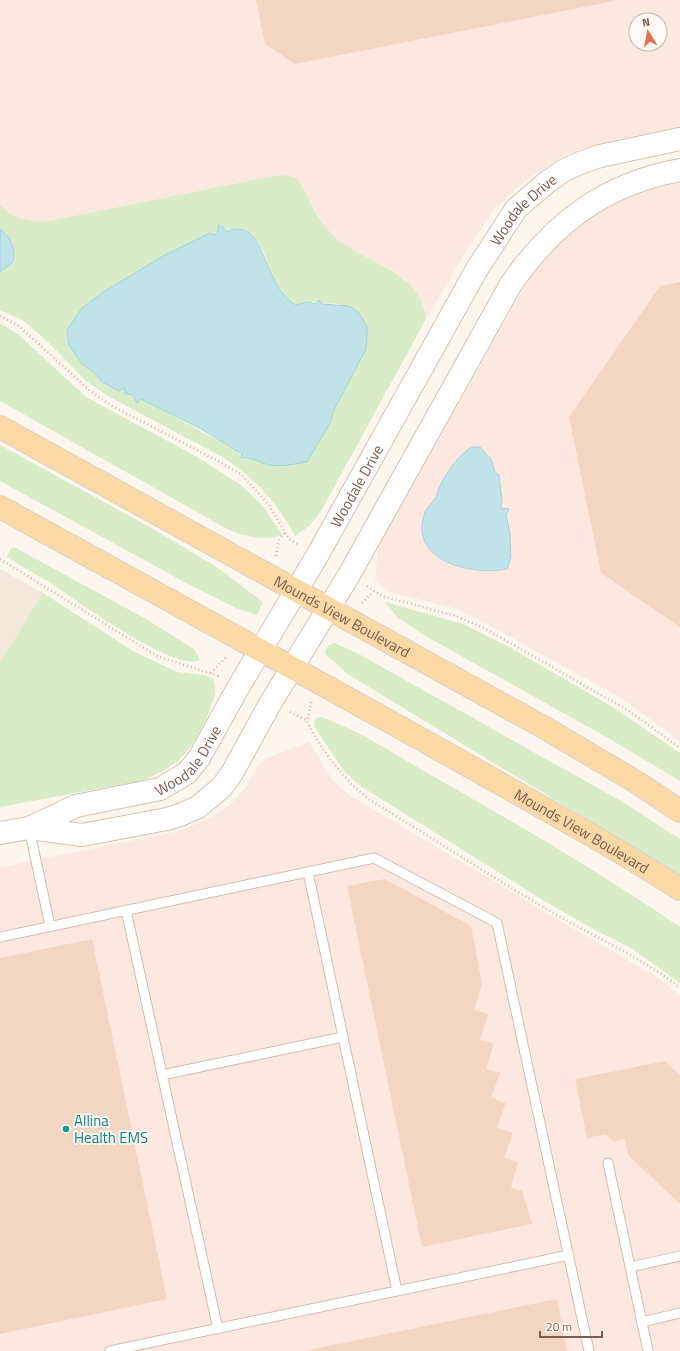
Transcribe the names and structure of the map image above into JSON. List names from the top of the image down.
{
  "streets": {
    "main road": ["Mounds View Boulevard"],
    "street": ["Woodale Drive"]
  },
  "crossings": [
    ["Woodale Drive", "Mounds View Boulevard"]
  ],
  "places": ["Allina Health EMS"],
  "scale_bar": "20 m",
  "north": "top"
}
